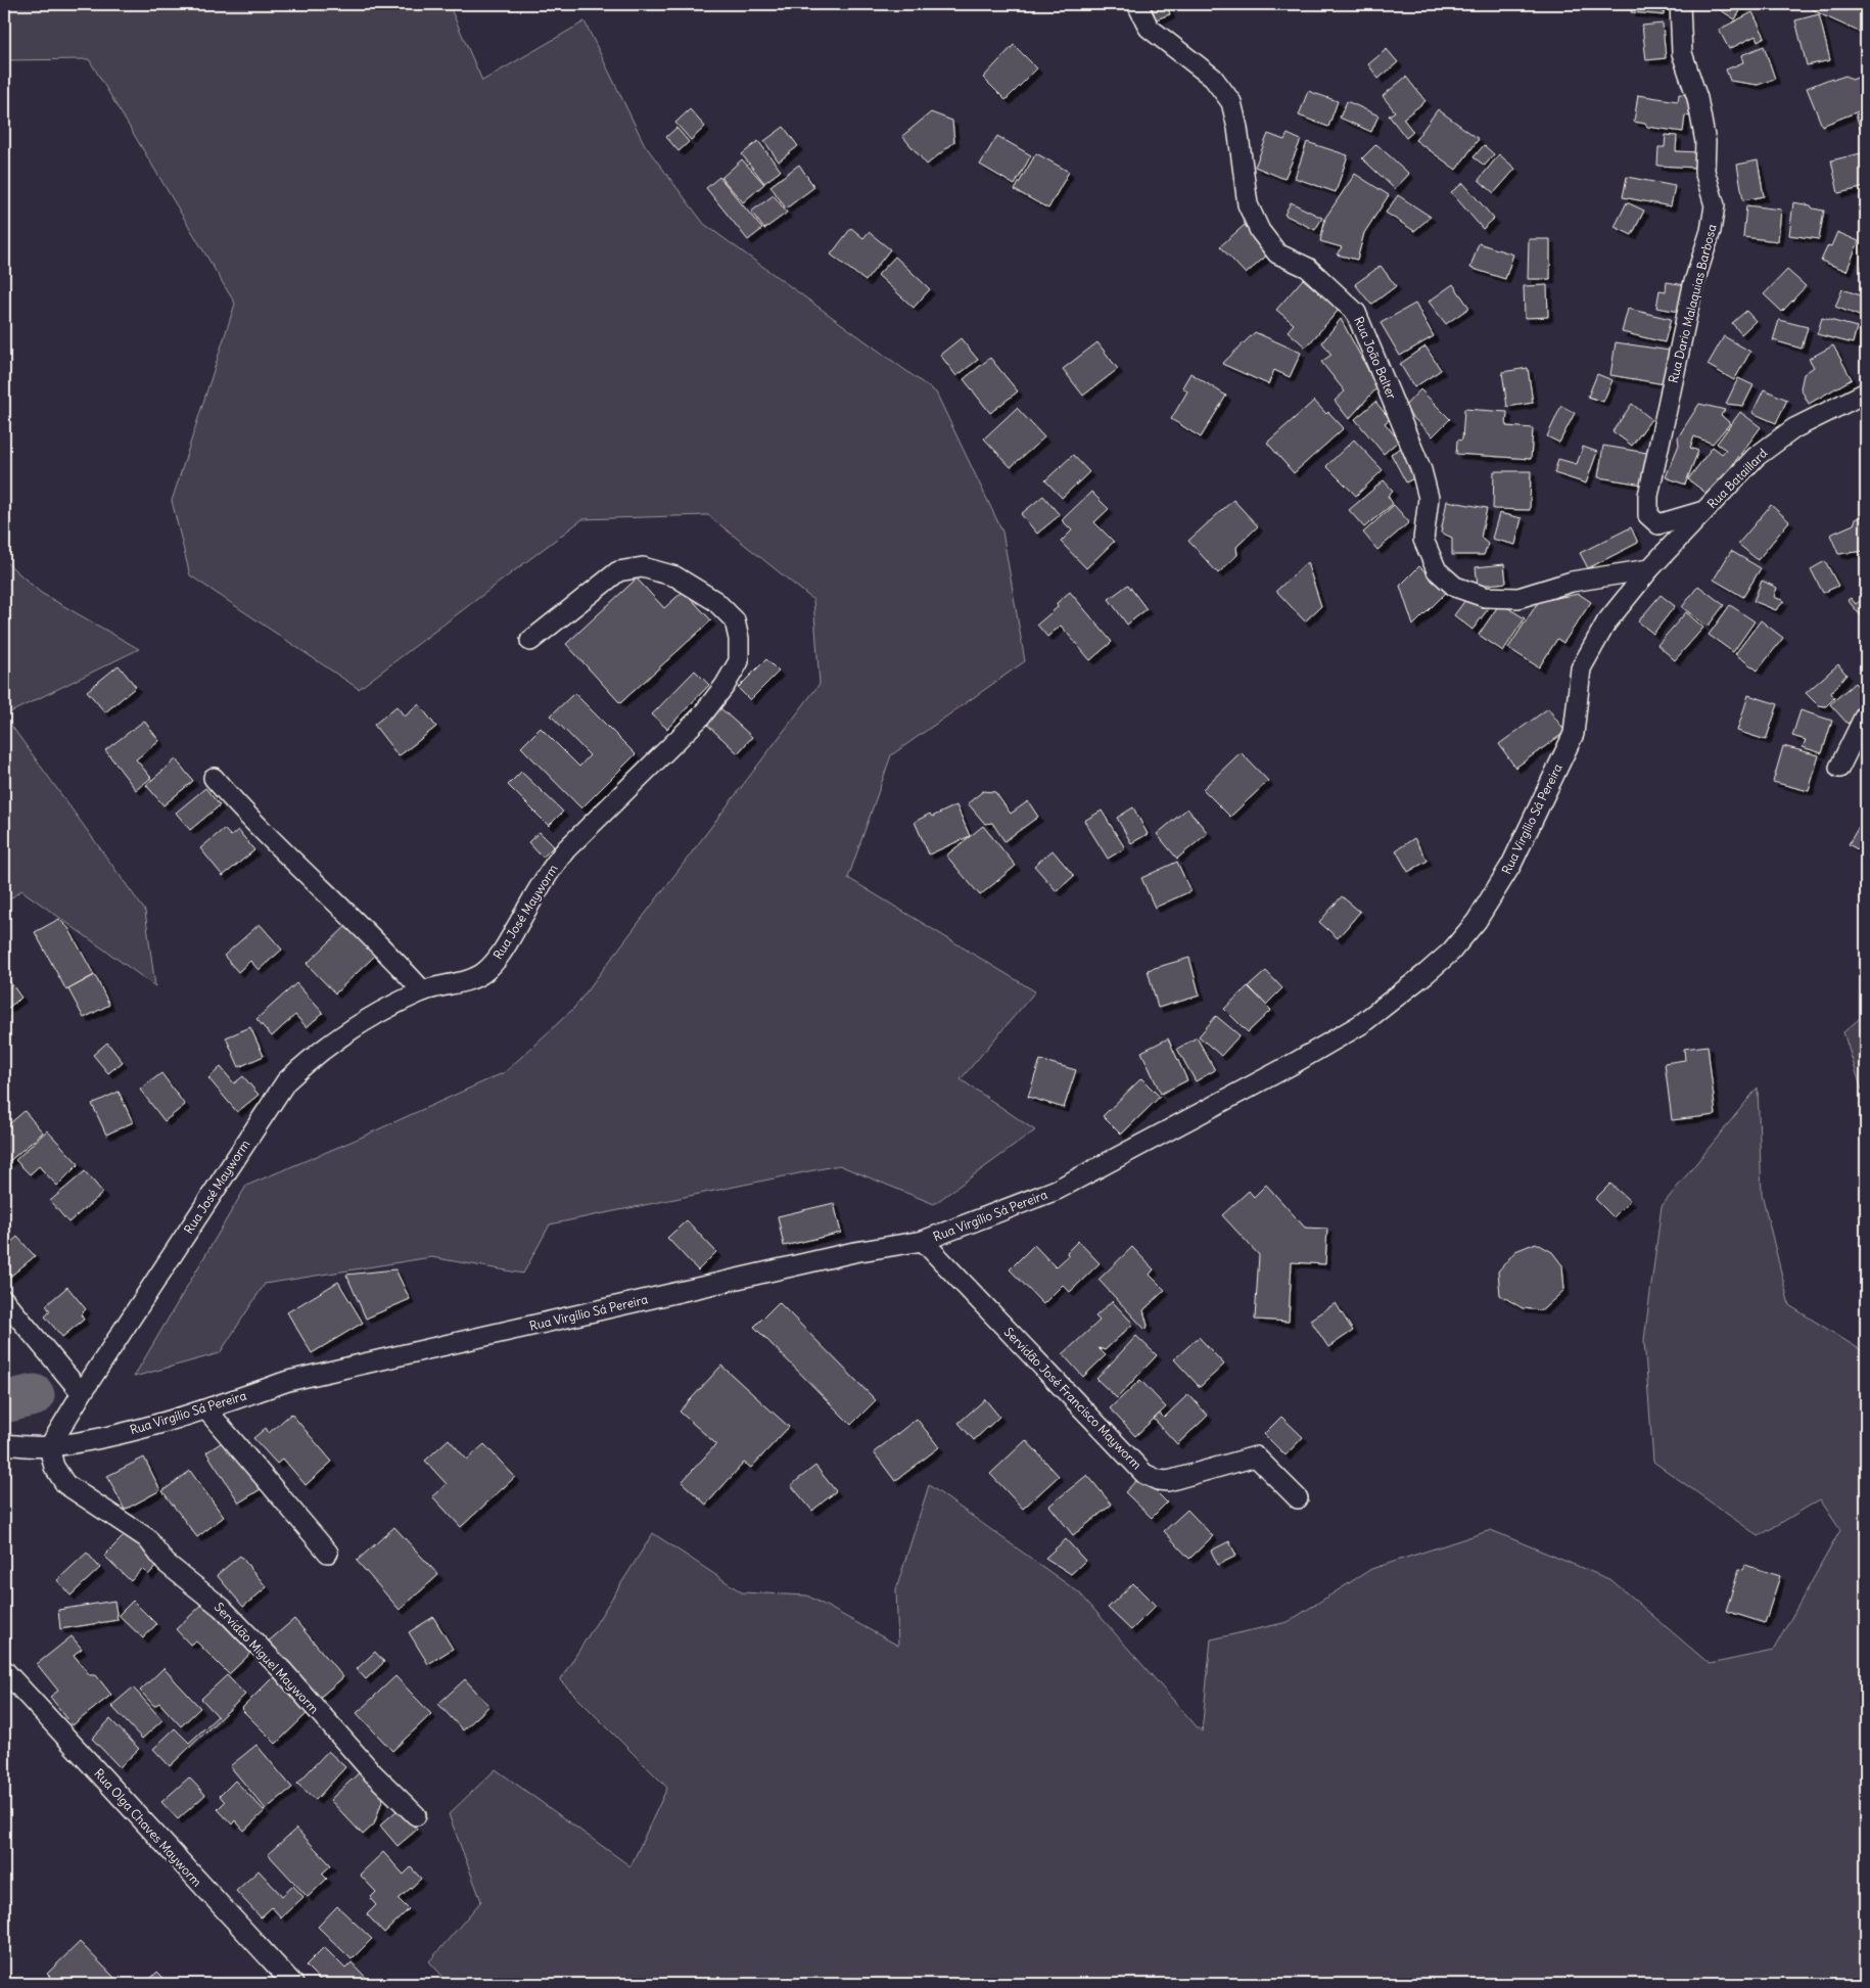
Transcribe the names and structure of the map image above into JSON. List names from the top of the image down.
{
  "streets": {
    "street": [
      "Rua Dario Malaquias Barbosa",
      "Rua João Balter",
      "Rua Bataillard",
      "Rua Virgílio Sá Pereira",
      "Rua José Mayworm",
      "Servidão José Francisco Mayworm",
      "Servidão Miguel Mayworm",
      "Rua Olga Chaves Mayworm"
    ]
  },
  "crossings": [
    ["Rua Dario Malaquias Barbosa", "Rua Bataillard"],
    ["Rua João Balter", "Rua Bataillard"],
    ["Rua João Balter", "Rua Virgílio Sá Pereira"],
    ["Rua Bataillard", "Rua Virgílio Sá Pereira"],
    ["Rua Virgílio Sá Pereira", "Rua José Mayworm"],
    ["Rua Virgílio Sá Pereira", "Servidão José Francisco Mayworm"],
    ["Rua Virgílio Sá Pereira", "Servidão Miguel Mayworm"],
    ["Rua José Mayworm", "Servidão Miguel Mayworm"]
  ]
}
